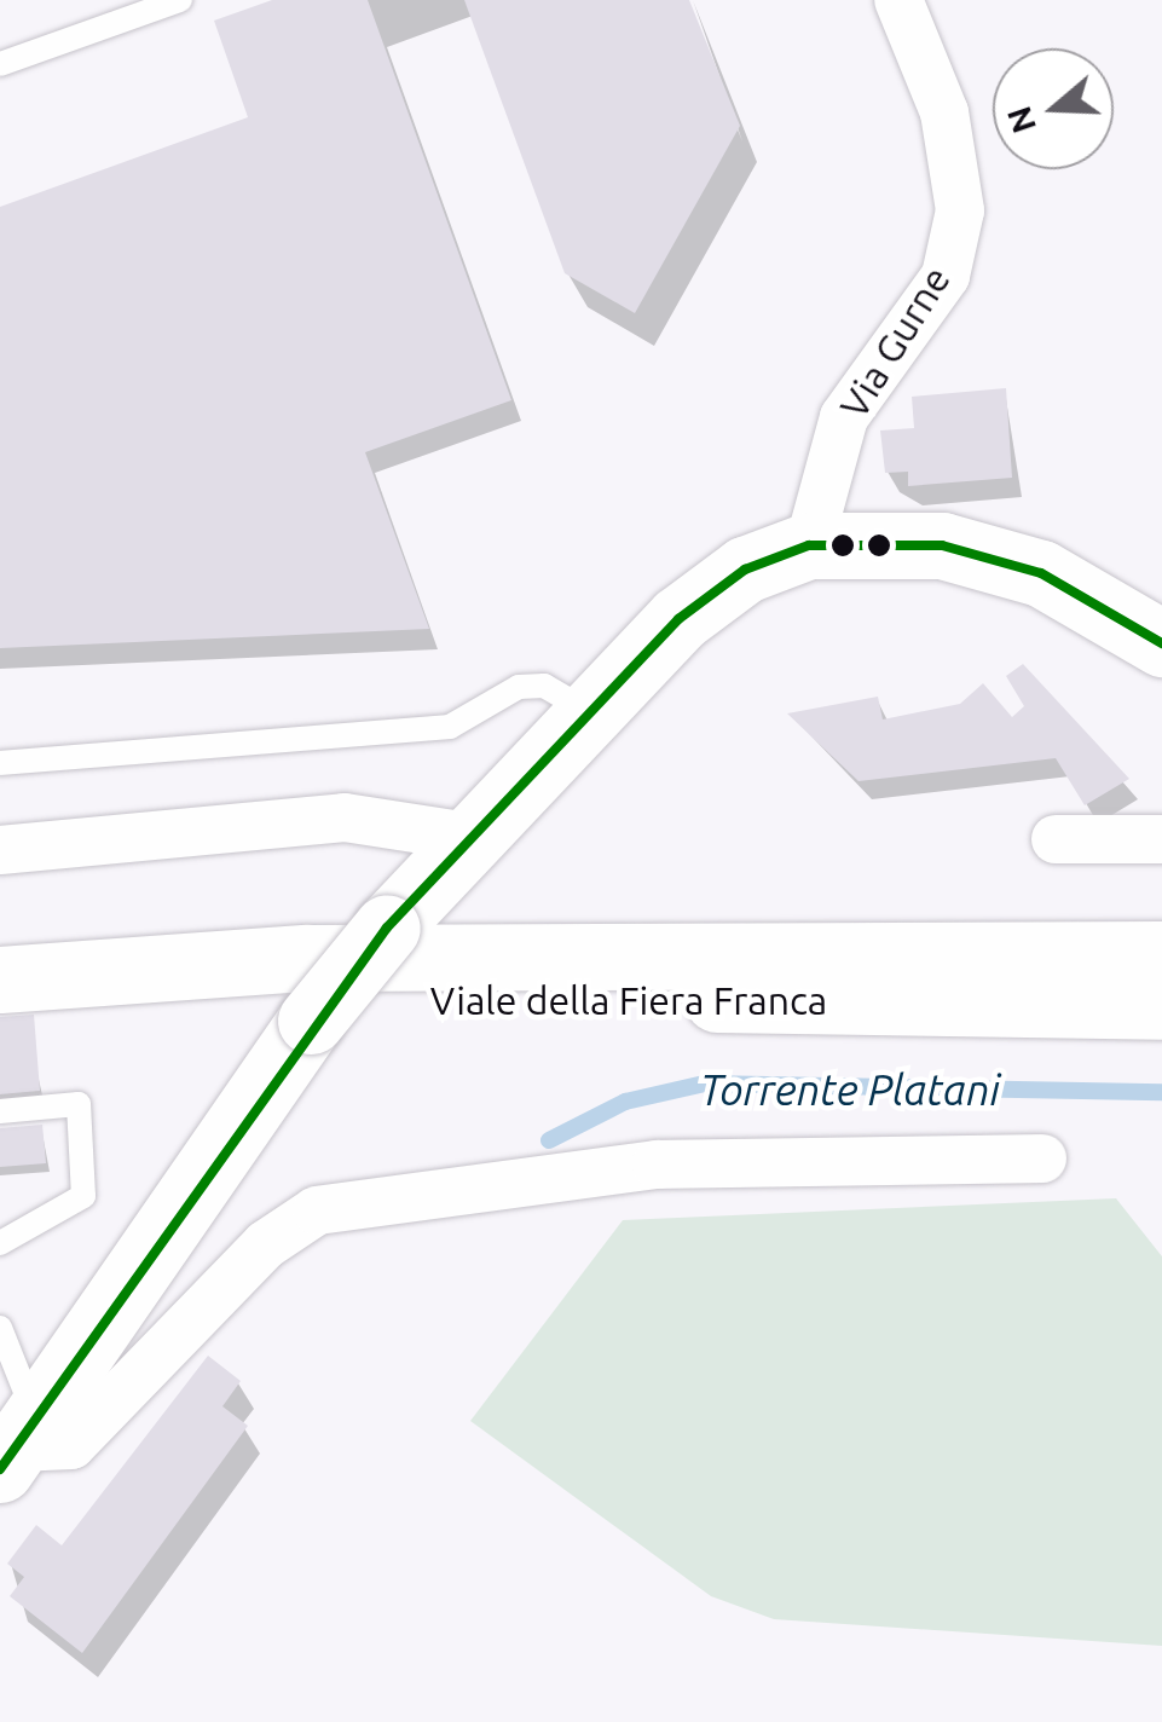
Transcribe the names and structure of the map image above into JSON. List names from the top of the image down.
{
  "streets": {
    "main road": ["Viale della Fiera Franca"],
    "street": ["Via Gurne"]
  },
  "water": ["Torrente Platani"],
  "north": "left"
}
